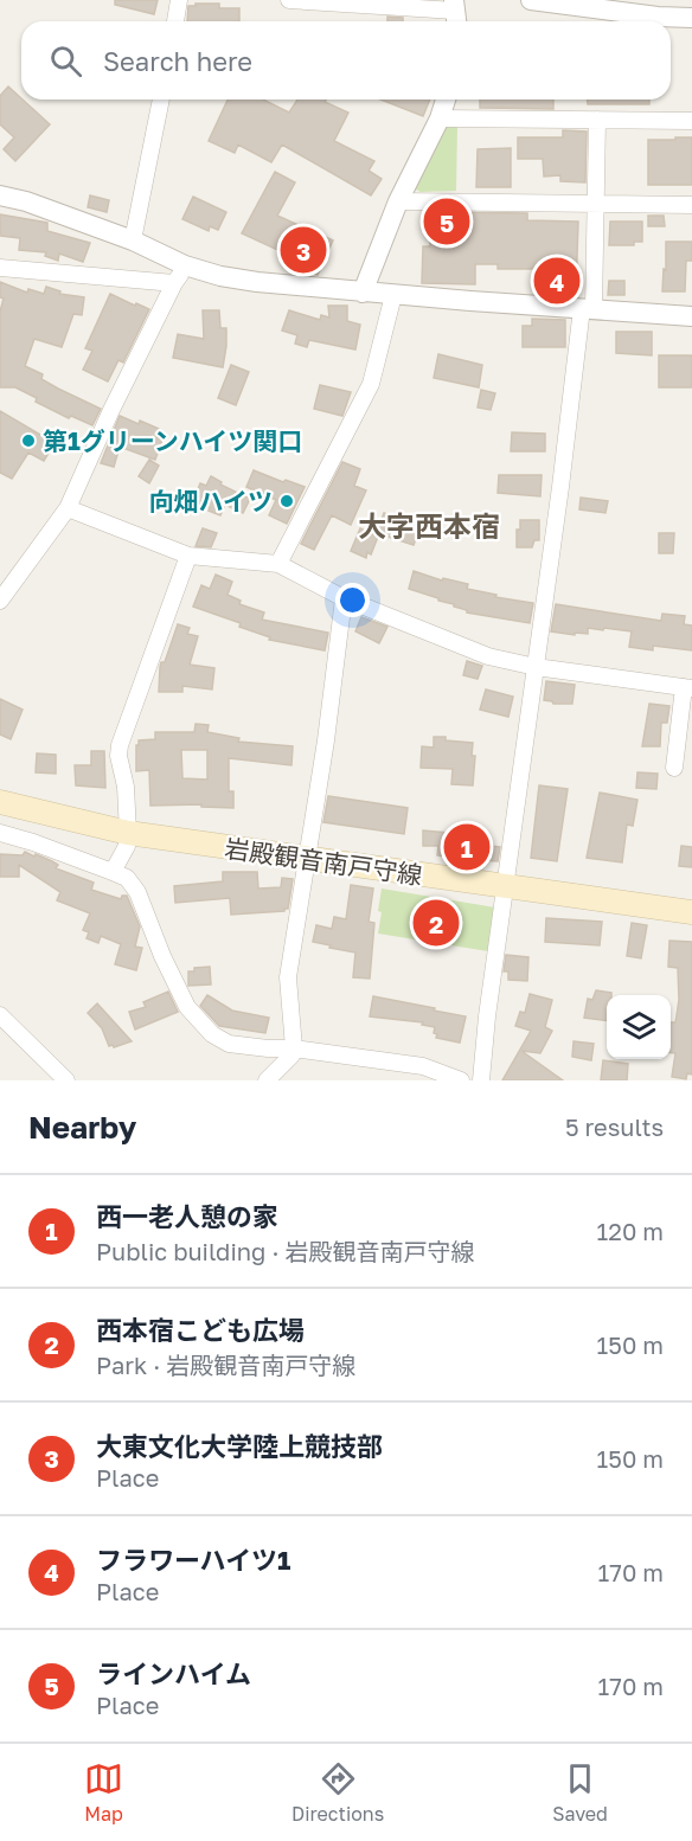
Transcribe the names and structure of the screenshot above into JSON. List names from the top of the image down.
{
  "streets": {
    "main road": ["岩殿観音南戸守線"]
  },
  "districts": ["大字西本宿"],
  "places": ["第1グリーンハイツ関口", "向畑ハイツ"],
  "page": {
    "search": "Search here",
    "pins": [
      "5",
      "3",
      "4",
      "1",
      "2"
    ],
    "heading": ["Nearby", "5 results"],
    "list": [
      {
        "mark": "1",
        "name": "西一老人憩の家",
        "note": "Public building · 岩殿観音南戸守線",
        "value": "120 m"
      },
      {
        "mark": "2",
        "name": "西本宿こども広場",
        "note": "Park · 岩殿観音南戸守線",
        "value": "150 m"
      },
      {
        "mark": "3",
        "name": "大東文化大学陸上競技部",
        "note": "Place",
        "value": "150 m"
      },
      {
        "mark": "4",
        "name": "フラワーハイツ1",
        "note": "Place",
        "value": "170 m"
      },
      {
        "mark": "5",
        "name": "ラインハイム",
        "note": "Place",
        "value": "170 m"
      }
    ],
    "nav": ["Map", "Directions", "Saved"]
  }
}
